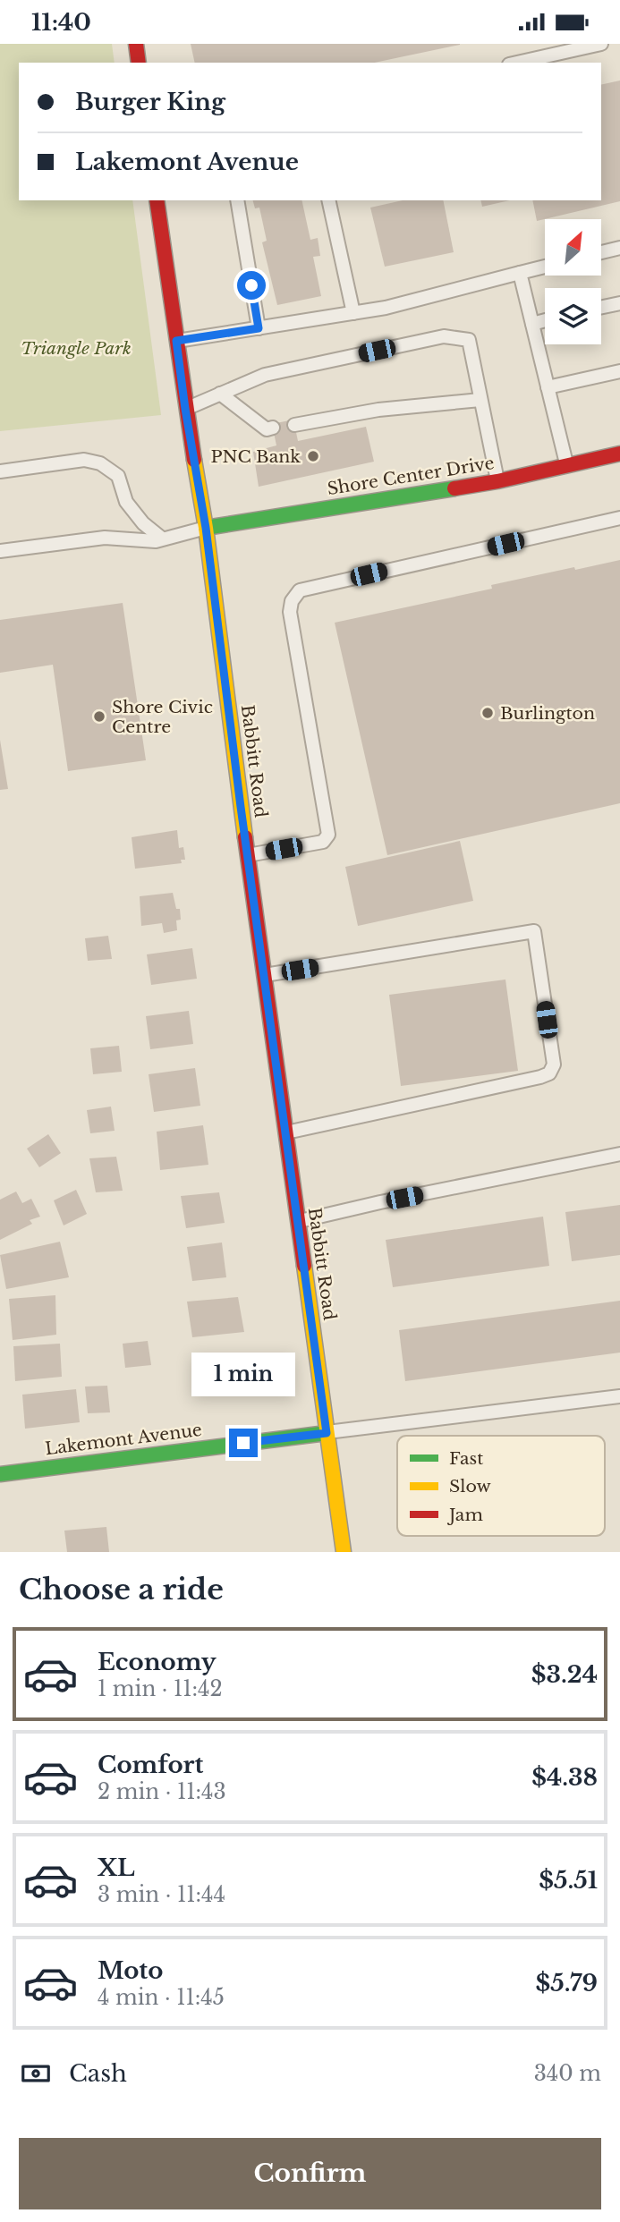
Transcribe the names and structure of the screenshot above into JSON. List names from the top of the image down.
{
  "streets": {
    "main road": ["Shore Center Drive", "Babbitt Road", "Lakemont Avenue"]
  },
  "crossings": [
    ["Shore Center Drive", "Babbitt Road"],
    ["Babbitt Road", "Lakemont Avenue"]
  ],
  "parks": ["Triangle Park"],
  "places": ["PNC Bank", "Burlington", "Shore Civic Centre"],
  "legend": ["Fast", "Slow", "Jam"],
  "north": "top right",
  "page": {
    "status": "11:40",
    "banner": ["Burger King", "Lakemont Avenue"],
    "bubble": "1 min",
    "heading": "Choose a ride",
    "list": [
      {
        "name": "Economy",
        "note": "1 min · 11:42",
        "value": "$3.24"
      },
      {
        "name": "Comfort",
        "note": "2 min · 11:43",
        "value": "$4.38"
      },
      {
        "name": "XL",
        "note": "3 min · 11:44",
        "value": "$5.51"
      },
      {
        "name": "Moto",
        "note": "4 min · 11:45",
        "value": "$5.79"
      }
    ],
    "pay": ["Cash", "340 m"],
    "buttons": "Confirm"
  }
}
